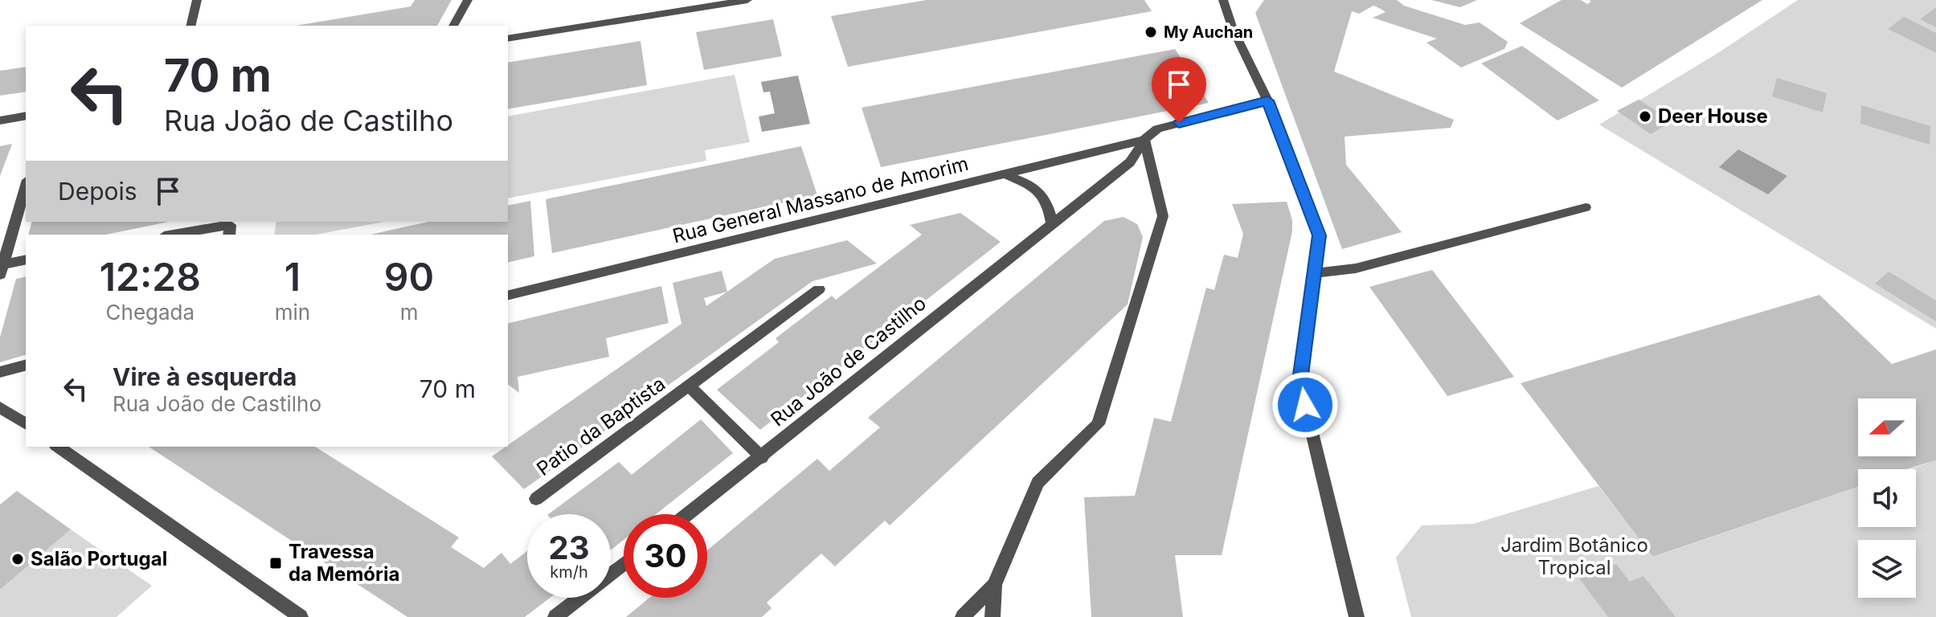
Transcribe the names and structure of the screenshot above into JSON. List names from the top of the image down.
{
  "streets": {
    "street": ["Rua General Massano de Amorim", "Rua João de Castilho", "Patio da Baptista"]
  },
  "crossings": [
    ["Rua General Massano de Amorim", "Rua João de Castilho"],
    ["Rua João de Castilho", "Patio da Baptista"]
  ],
  "parks": ["Jardim Botânico Tropical"],
  "places": {
    "other": ["My Auchan", "Deer House", "Salão Portugal"],
    "transit": ["Travessa da Memória"]
  },
  "north": "left",
  "page": {
    "turn": ["70 m", "Rua João de Castilho"],
    "then": "Depois",
    "eta": [
      "12:28",
      "Chegada",
      "1",
      "min",
      "90",
      "m"
    ],
    "list": [
      {
        "name": "Vire à esquerda",
        "note": "Rua João de Castilho",
        "value": "70 m"
      }
    ],
    "speed": "23 km/h",
    "limit": "30"
  }
}
